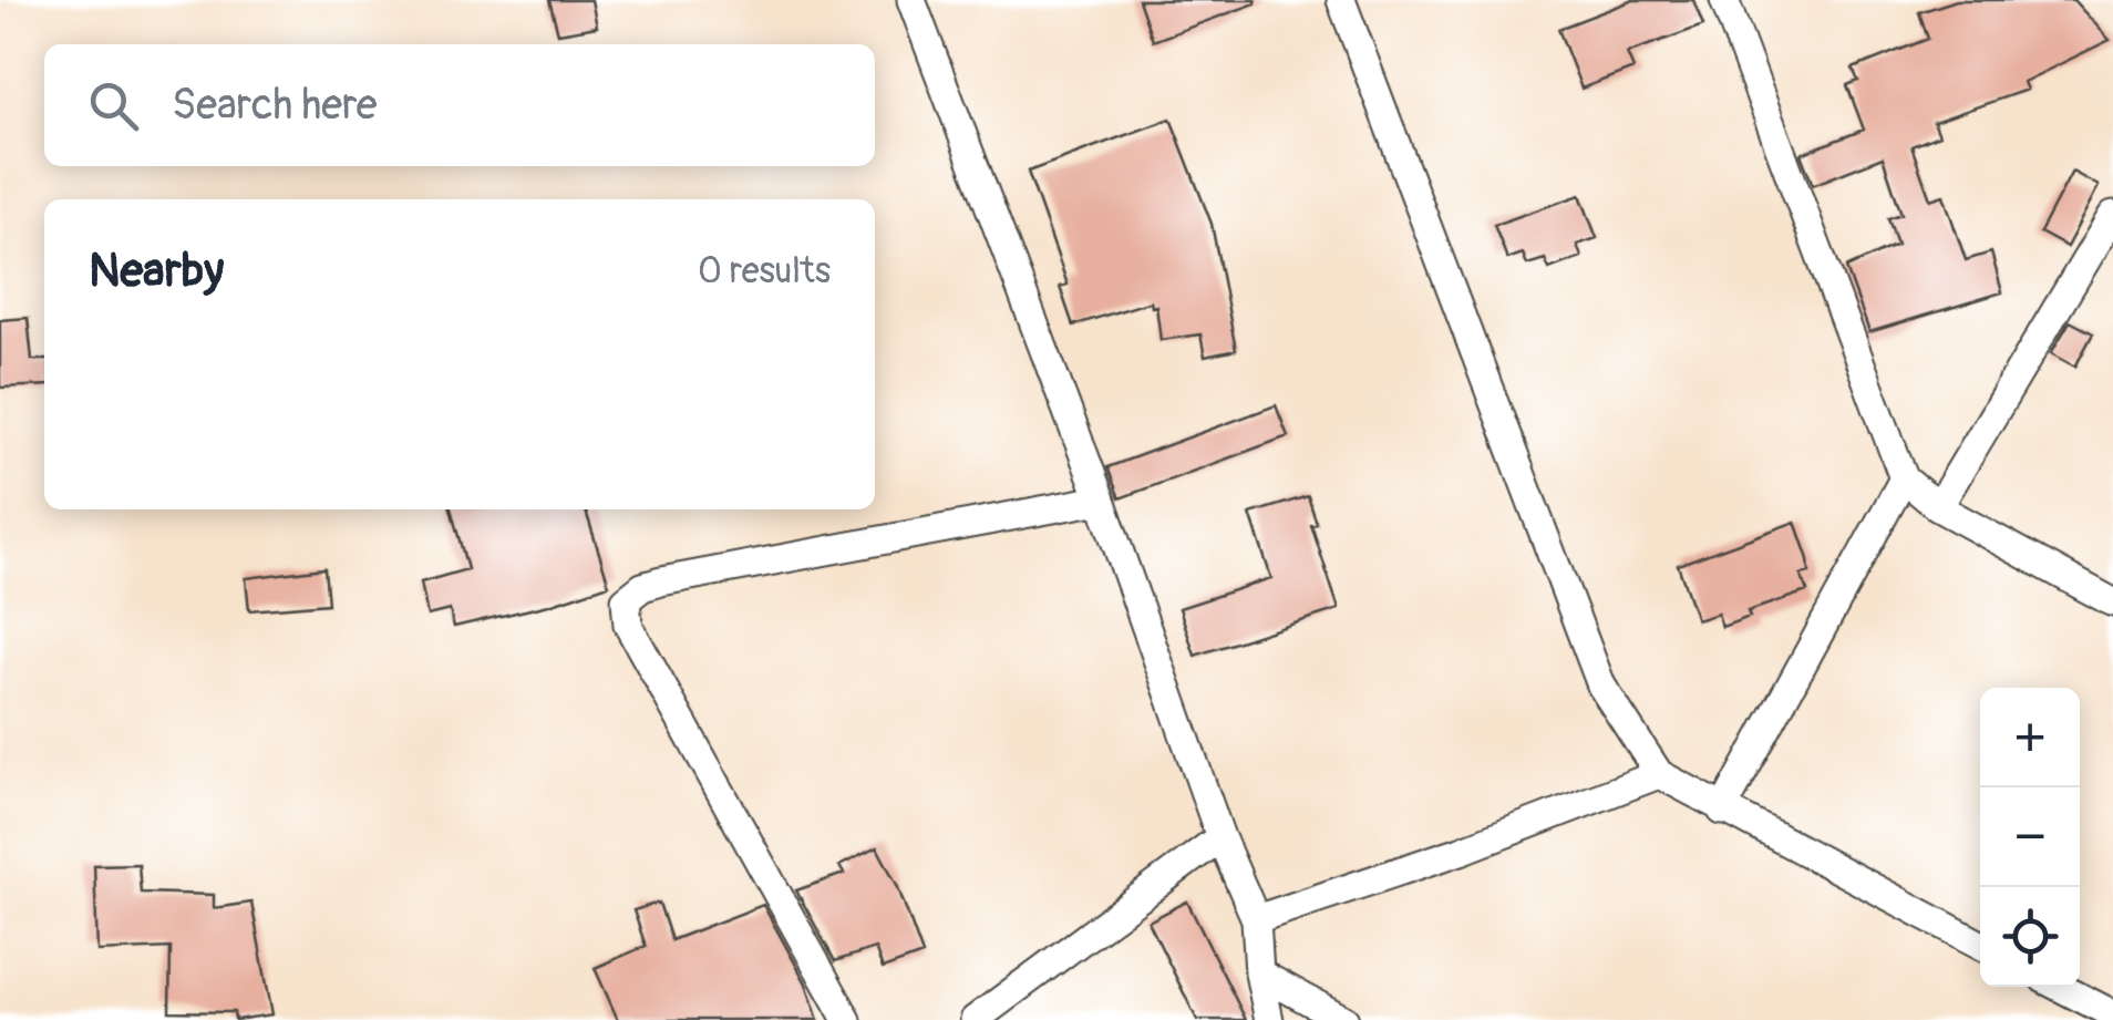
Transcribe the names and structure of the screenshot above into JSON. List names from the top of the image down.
{
  "page": {
    "search": "Search here",
    "heading": ["Nearby", "0 results"],
    "map_buttons": ["+", "−"]
  }
}
